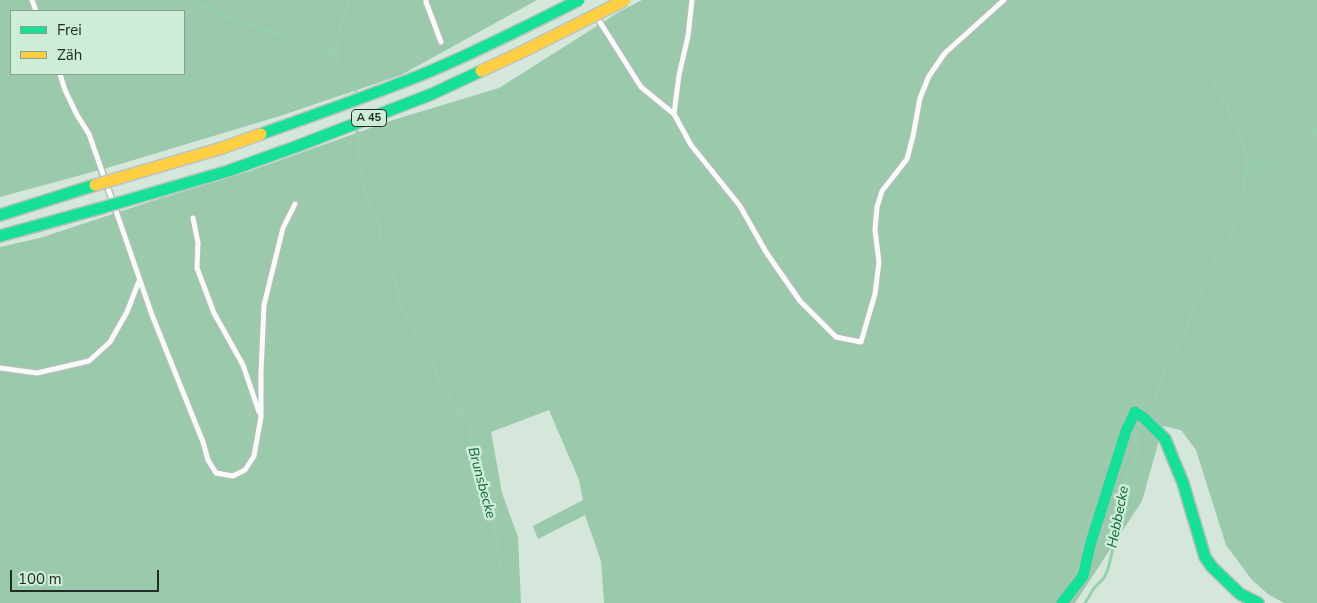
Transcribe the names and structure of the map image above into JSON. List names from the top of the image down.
{
  "streets": {
    "main road": ["A 45"]
  },
  "water": ["Brunsbecke", "Hebbecke"],
  "legend": ["Frei", "Zäh"],
  "scale_bar": "100 m"
}
